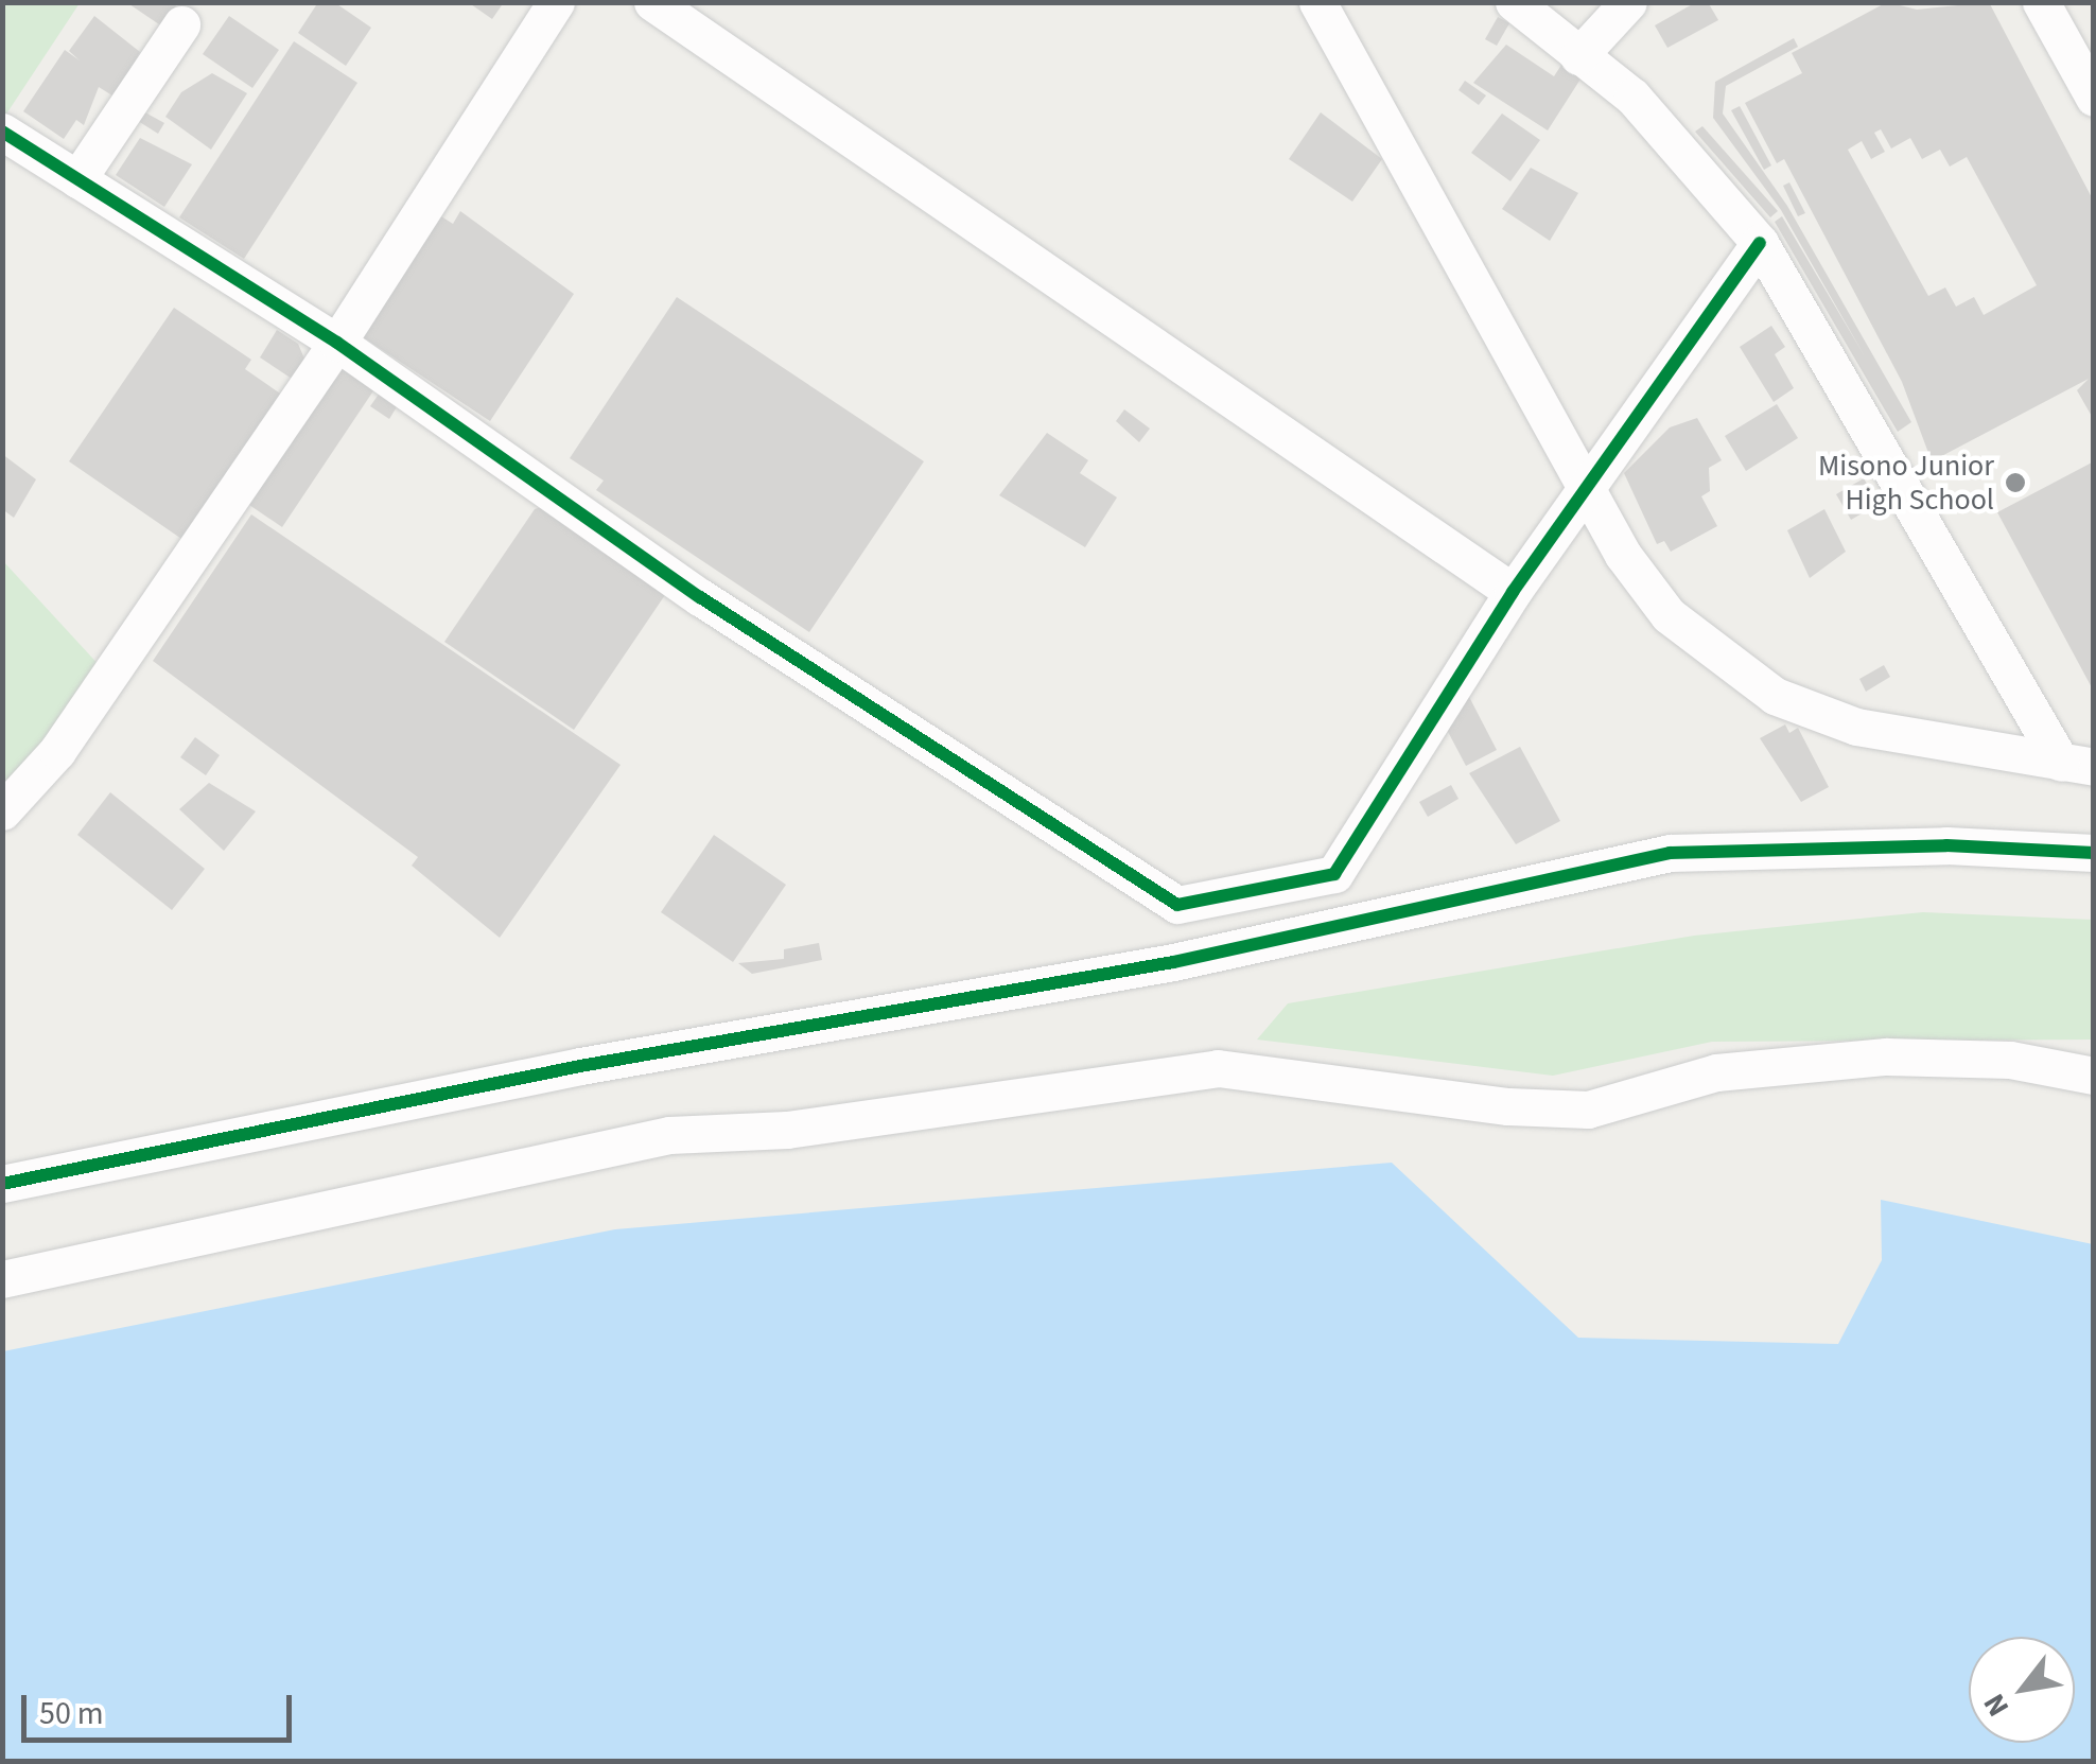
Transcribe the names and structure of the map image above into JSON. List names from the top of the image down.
{
  "places": ["Misono Junior High School"],
  "scale_bar": "50 m",
  "north": "bottom left"
}
